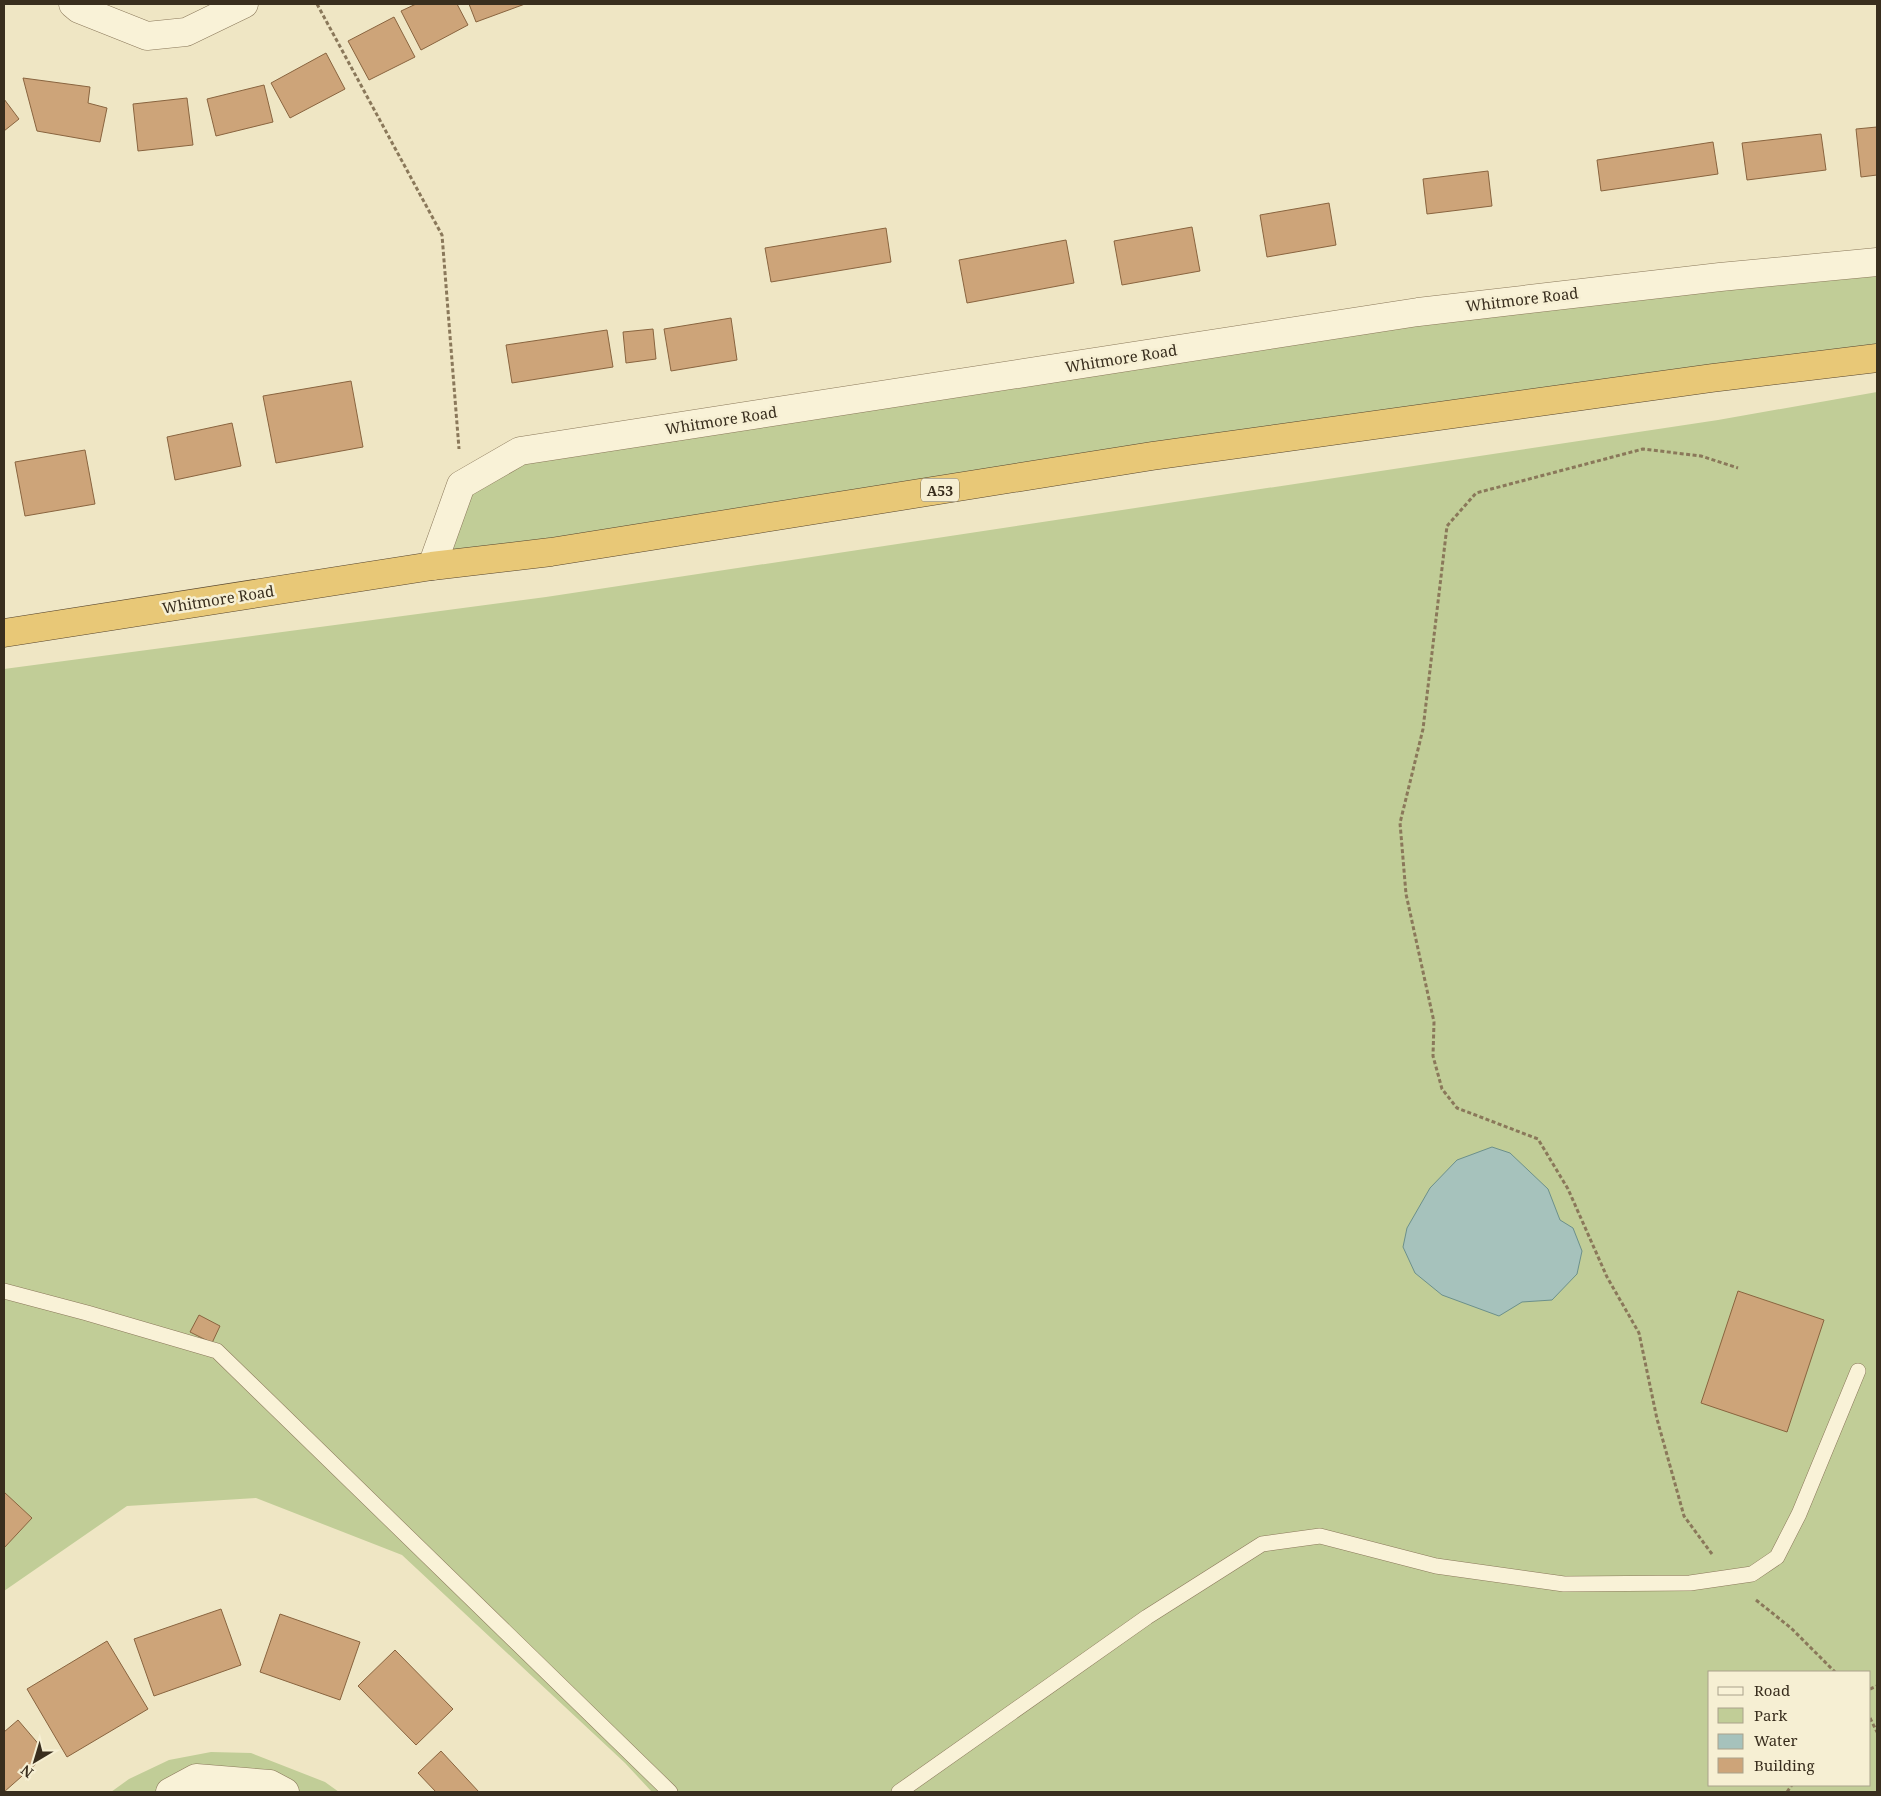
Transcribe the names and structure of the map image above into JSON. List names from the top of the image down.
{
  "streets": {
    "highway": ["Whitmore Road", "A53"]
  },
  "legend": [
    "Road",
    "Park",
    "Water",
    "Building"
  ],
  "north": "bottom left"
}
